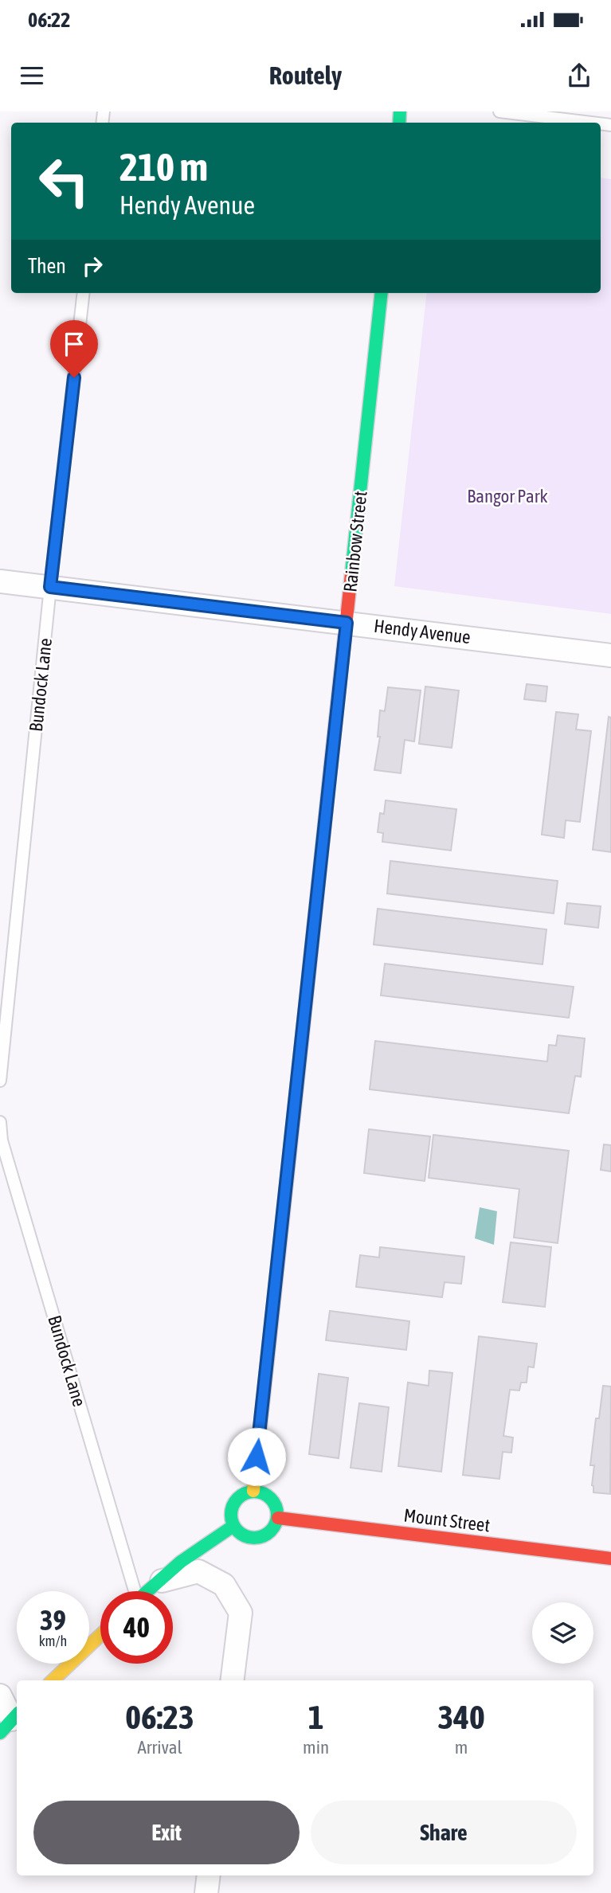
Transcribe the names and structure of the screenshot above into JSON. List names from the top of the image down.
{
  "streets": {
    "street": ["Rainbow Street", "Hendy Avenue", "Mount Street"],
    "lane": ["Bundock Lane"]
  },
  "crossings": [
    ["Rainbow Street", "Hendy Avenue"],
    ["Rainbow Street", "Mount Street"],
    ["Hendy Avenue", "Bundock Lane"]
  ],
  "parks": ["Bangor Park"],
  "page": {
    "status": "06:22",
    "header": "Routely",
    "turn": ["210 m", "Hendy Avenue"],
    "then": "Then",
    "speed": "39 km/h",
    "limit": "40",
    "eta": [
      "06:23",
      "Arrival",
      "1",
      "min",
      "340",
      "m"
    ],
    "buttons": ["Exit", "Share"]
  }
}
